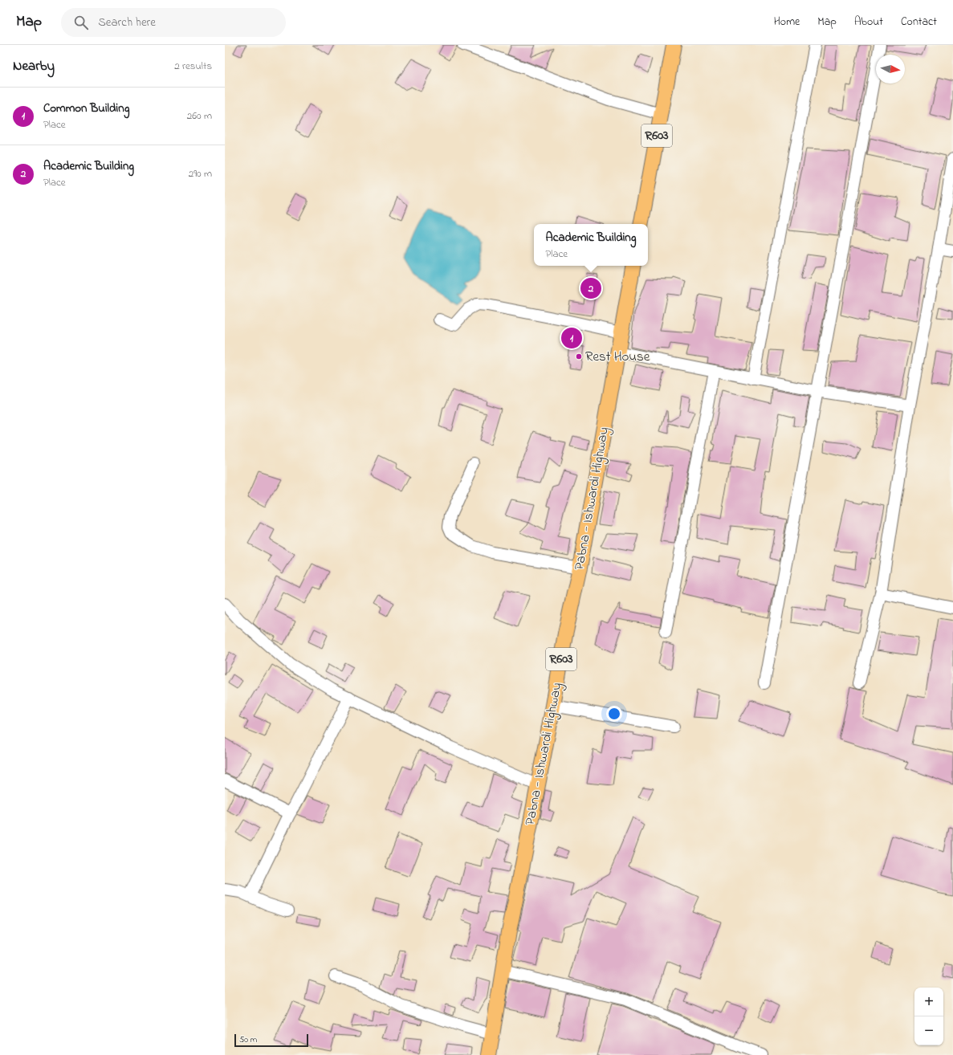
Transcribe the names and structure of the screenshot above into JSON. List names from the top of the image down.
{
  "streets": {
    "main road": ["R603", "Pabna - Ishwardi Highway"]
  },
  "places": ["Rest House"],
  "scale_bar": "50 m",
  "north": "right",
  "page": {
    "header": "Map",
    "search": "Search here",
    "nav": [
      "Home",
      "Map",
      "About",
      "Contact"
    ],
    "heading": ["Nearby", "2 results"],
    "list": [
      {
        "mark": "1",
        "name": "Common Building",
        "note": "Place",
        "value": "260 m"
      },
      {
        "mark": "2",
        "name": "Academic Building",
        "note": "Place",
        "value": "290 m"
      }
    ],
    "popup": ["Academic Building", "Place"],
    "pins": ["2", "1"],
    "map_buttons": ["+", "−"],
    "scale": "50 m"
  }
}
